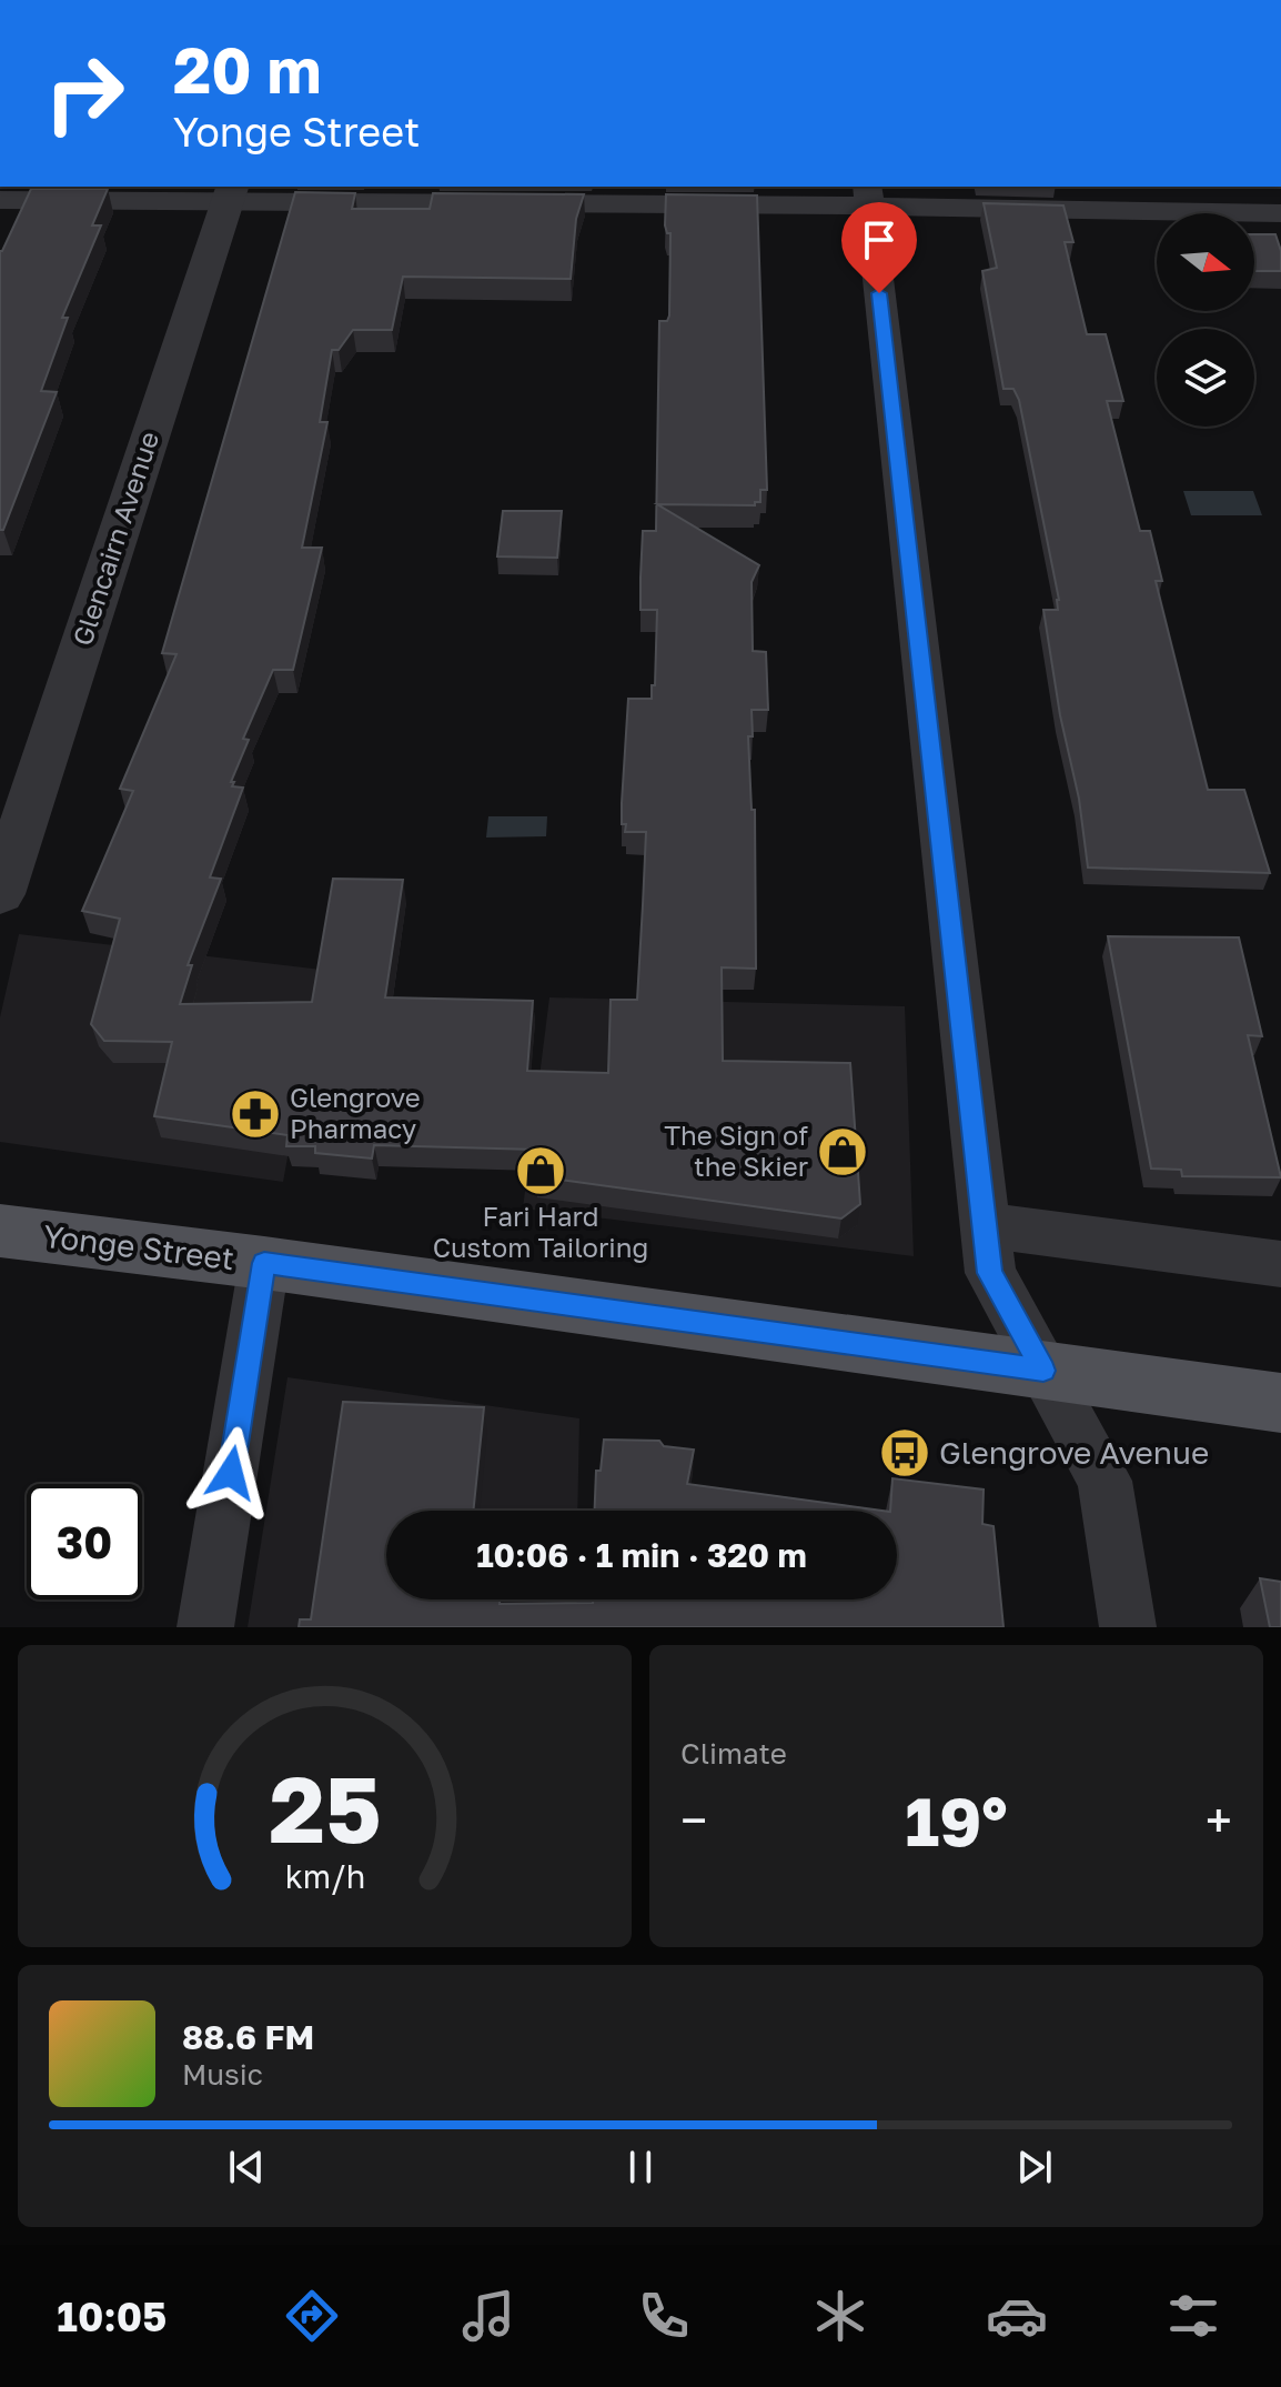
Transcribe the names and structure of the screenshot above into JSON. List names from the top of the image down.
{
  "streets": {
    "main road": ["Yonge Street"],
    "street": ["Glencairn Avenue"]
  },
  "places": {
    "pharmacy": ["Glengrove Pharmacy"],
    "shop": ["The Sign of the Skier", "Fari Hard Custom Tailoring"],
    "bus stop": ["Glengrove Avenue"]
  },
  "north": "right",
  "page": {
    "turn": ["20 m", "Yonge Street"],
    "limit": "30",
    "trip": "10:06 · 1 min · 320 m",
    "tile": "Climate",
    "heat": ["−", "19°", "+"],
    "song": ["88.6 FM", "Music"],
    "tabs": "10:05",
    "gauge": ["25", "km/h"]
  }
}
